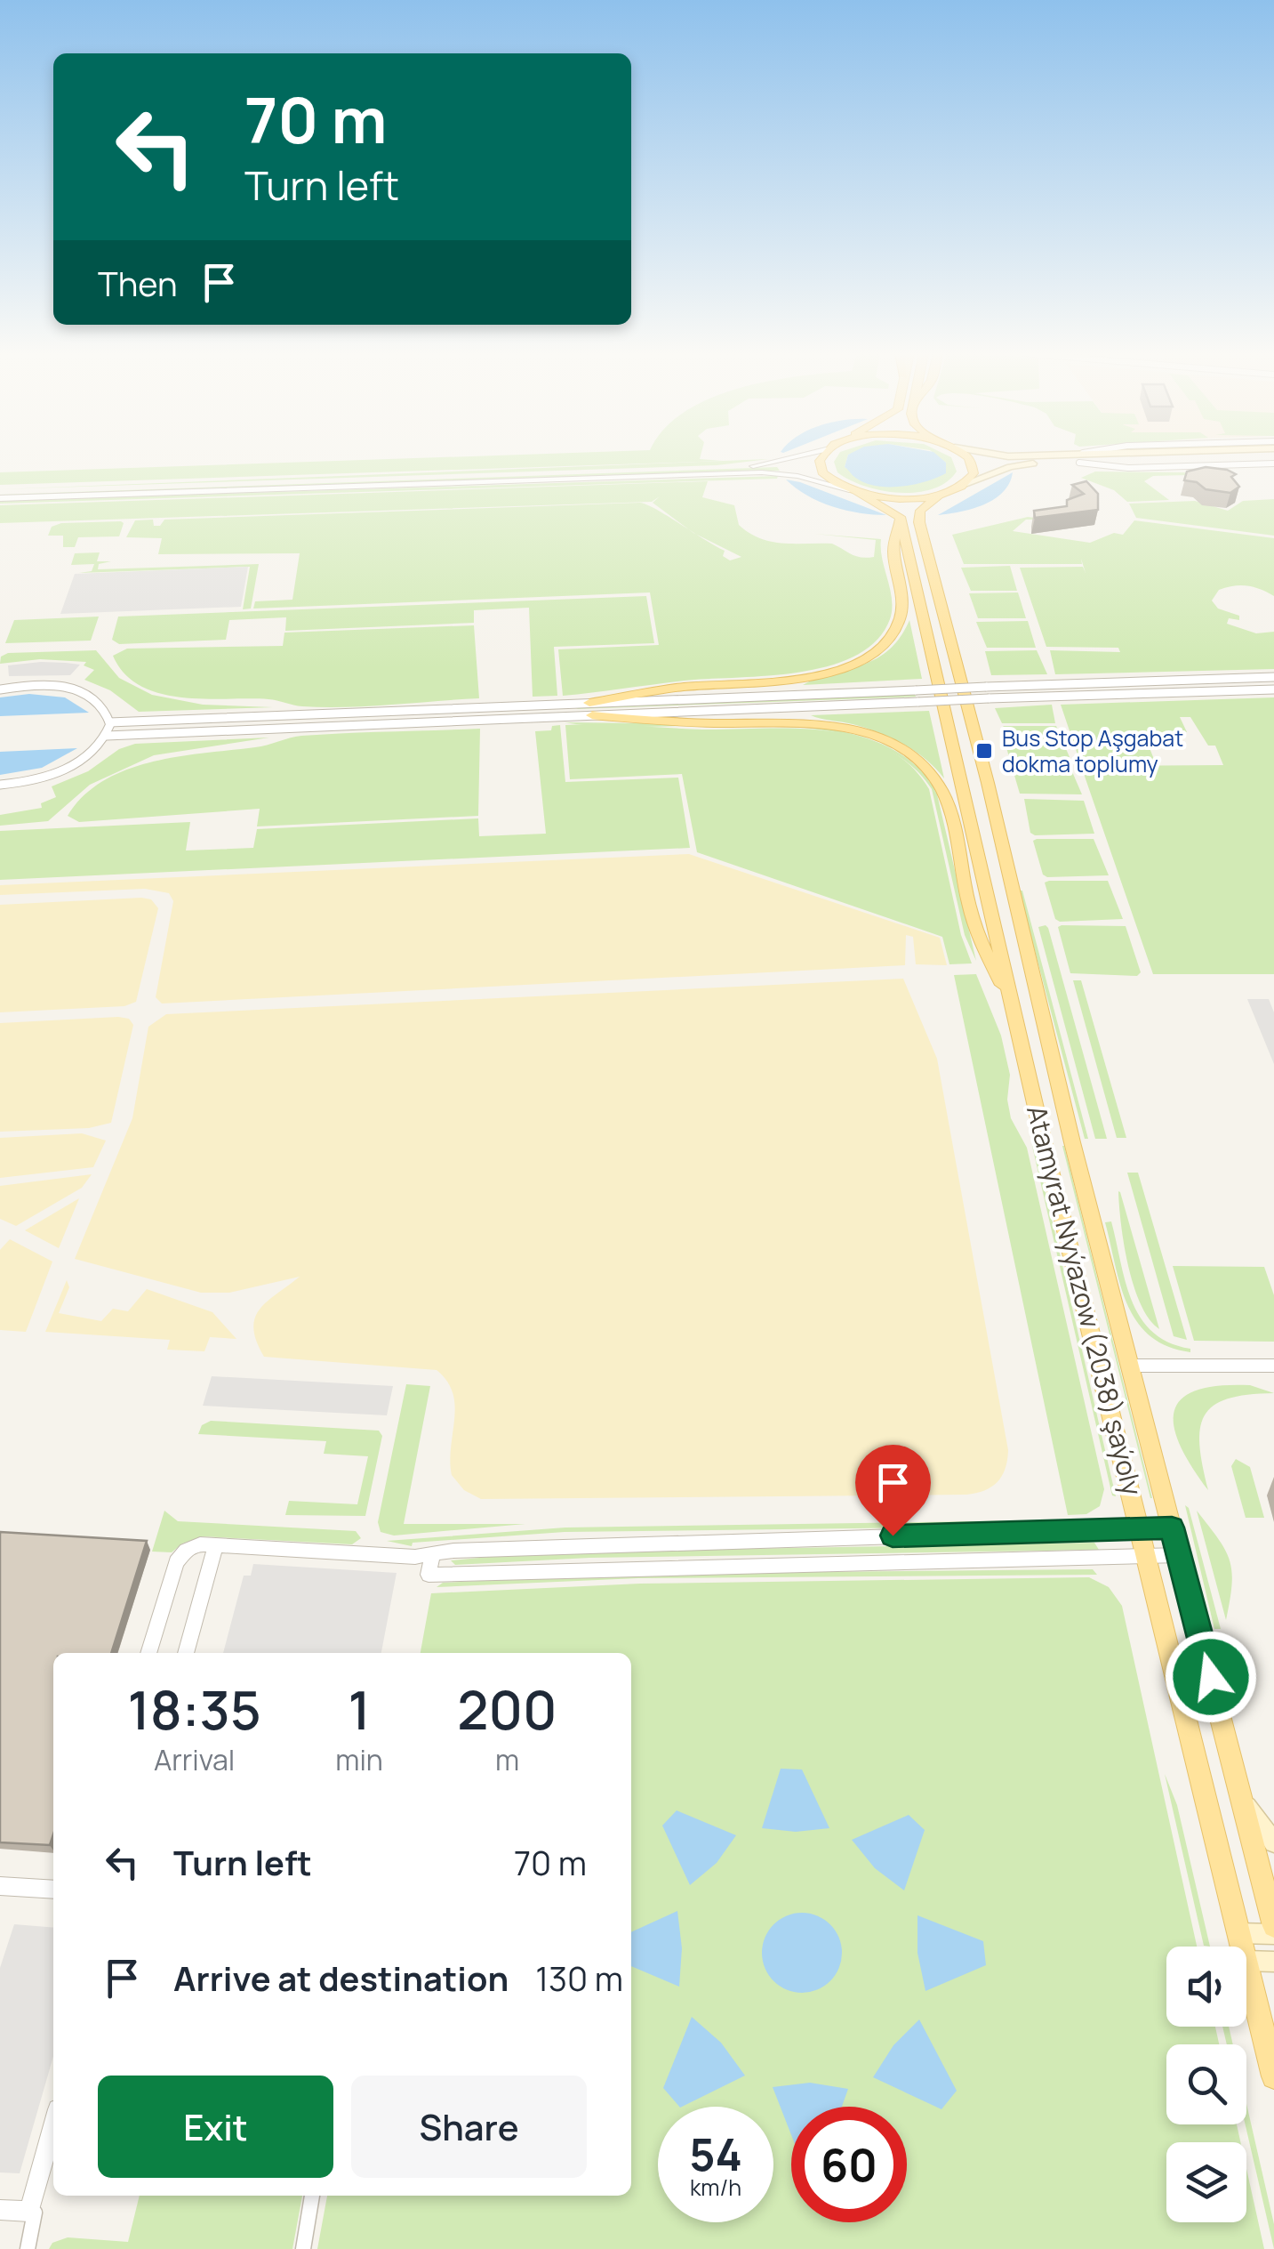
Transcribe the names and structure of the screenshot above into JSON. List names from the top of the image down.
{
  "streets": {
    "main road": ["Atamyrat Nyýazow (2038) şaýoly"]
  },
  "places": {
    "transit": ["Bus Stop Aşgabat dokma toplumy"]
  },
  "page": {
    "turn": ["70 m", "Turn left"],
    "then": "Then",
    "eta": [
      "18:35",
      "Arrival",
      "1",
      "min",
      "200",
      "m"
    ],
    "list": [
      {
        "name": "Turn left",
        "value": "70 m"
      },
      {
        "name": "Arrive at destination",
        "value": "130 m"
      }
    ],
    "buttons": ["Exit", "Share"],
    "speed": "54 km/h",
    "limit": "60"
  }
}
